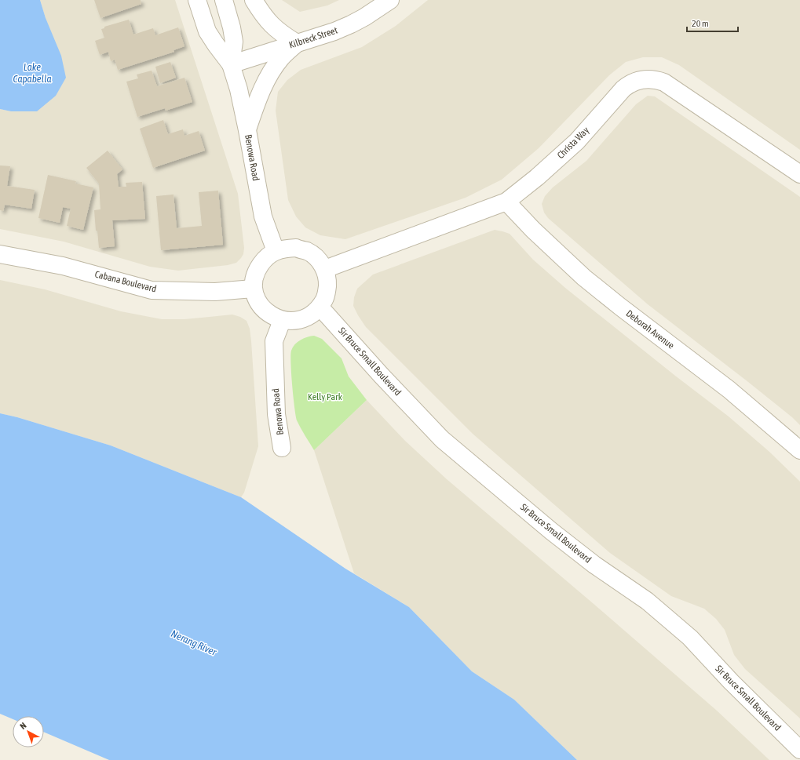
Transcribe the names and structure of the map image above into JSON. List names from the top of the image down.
{
  "streets": {
    "street": [
      "Kilbreck Street",
      "Christa Way",
      "Benowa Road",
      "Cabana Boulevard",
      "Deborah Avenue",
      "Sir Bruce Small Boulevard"
    ]
  },
  "crossings": [
    ["Kilbreck Street", "Benowa Road"],
    ["Christa Way", "Benowa Road"],
    ["Christa Way", "Cabana Boulevard"],
    ["Christa Way", "Deborah Avenue"],
    ["Christa Way", "Sir Bruce Small Boulevard"],
    ["Benowa Road", "Cabana Boulevard"],
    ["Benowa Road", "Sir Bruce Small Boulevard"],
    ["Cabana Boulevard", "Sir Bruce Small Boulevard"]
  ],
  "water": ["Lake Capabella", "Nerang River"],
  "parks": ["Kelly Park"],
  "scale_bar": "20 m",
  "north": "top left"
}
